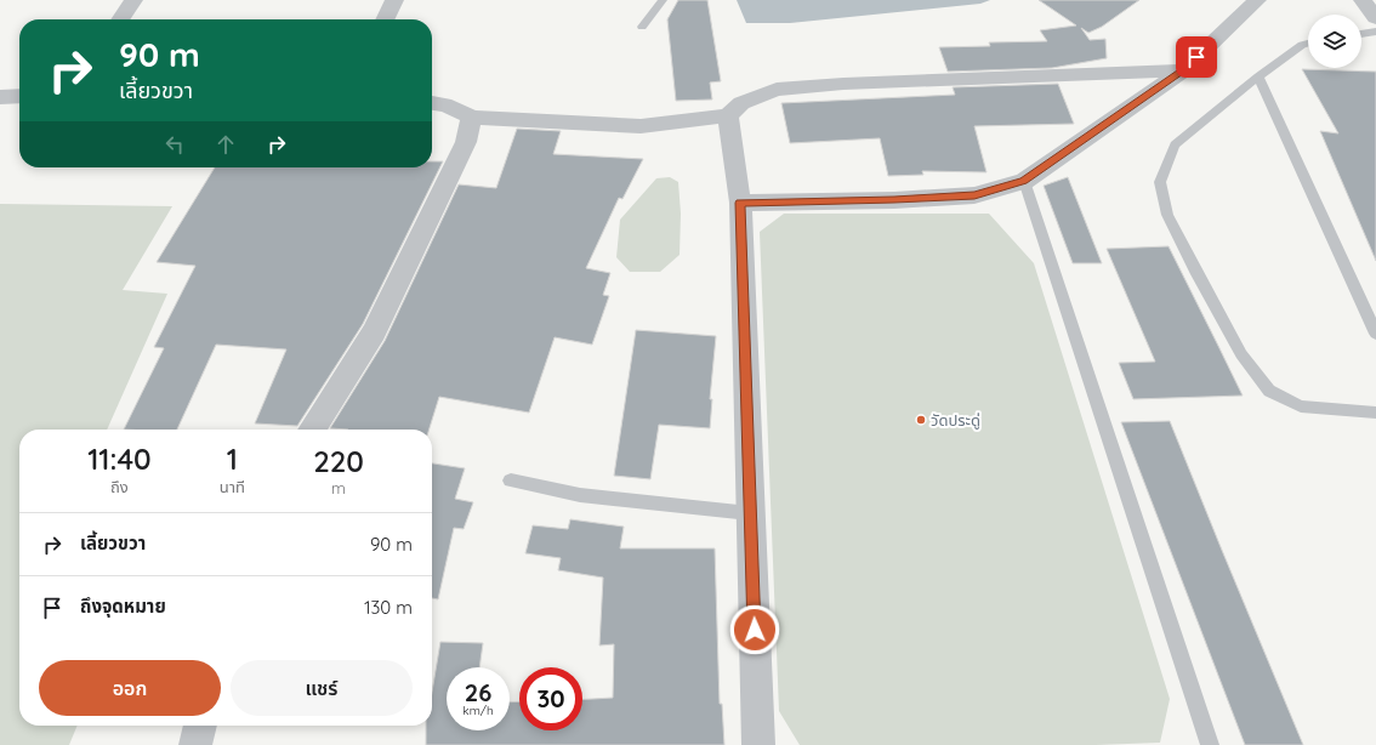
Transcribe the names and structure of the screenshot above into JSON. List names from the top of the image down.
{
  "places": ["วัดประดู่"],
  "page": {
    "turn": ["90 m", "เลี้ยวขวา"],
    "eta": [
      "11:40",
      "ถึง",
      "1",
      "นาที",
      "220",
      "m"
    ],
    "list": [
      {
        "name": "เลี้ยวขวา",
        "value": "90 m"
      },
      {
        "name": "ถึงจุดหมาย",
        "value": "130 m"
      }
    ],
    "buttons": ["ออก", "แชร์"],
    "speed": "26 km/h",
    "limit": "30"
  }
}
